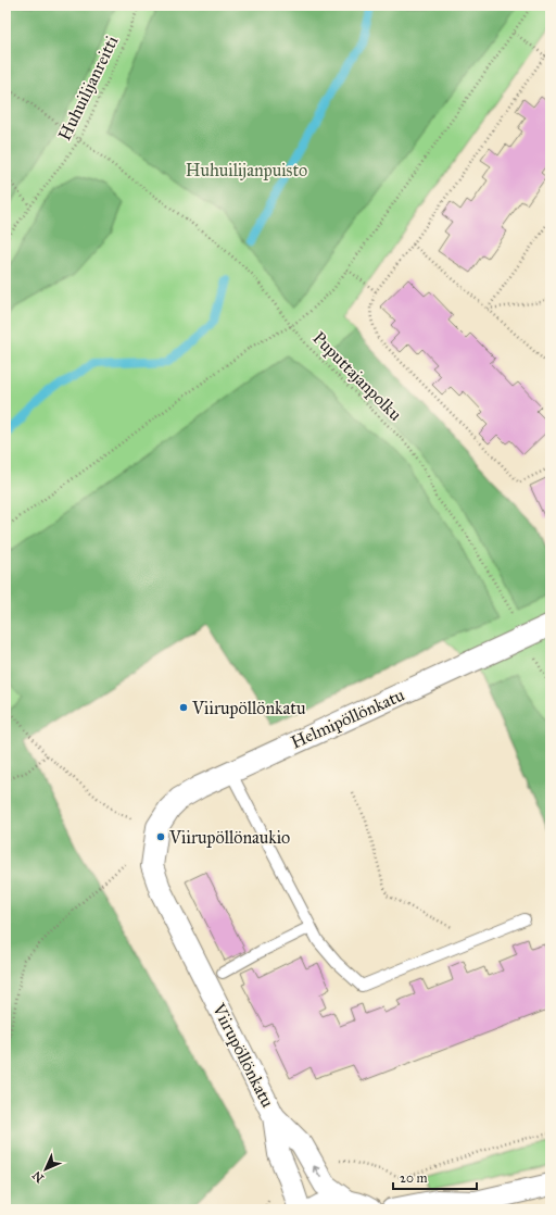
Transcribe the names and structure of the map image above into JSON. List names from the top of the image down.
{
  "streets": {
    "street": ["Helmipöllönkatu", "Viirupöllönkatu"],
    "path": ["Huhuilijanreitti", "Puputtajanpolku"]
  },
  "crossings": [
    ["Huhuilijanreitti", "Puputtajanpolku"],
    ["Puputtajanpolku", "Helmipöllönkatu"],
    ["Helmipöllönkatu", "Viirupöllönkatu"]
  ],
  "parks": ["Huhuilijanpuisto"],
  "places": ["Viirupöllönkatu", "Viirupöllönaukio"],
  "scale_bar": "20 m",
  "north": "bottom left"
}
